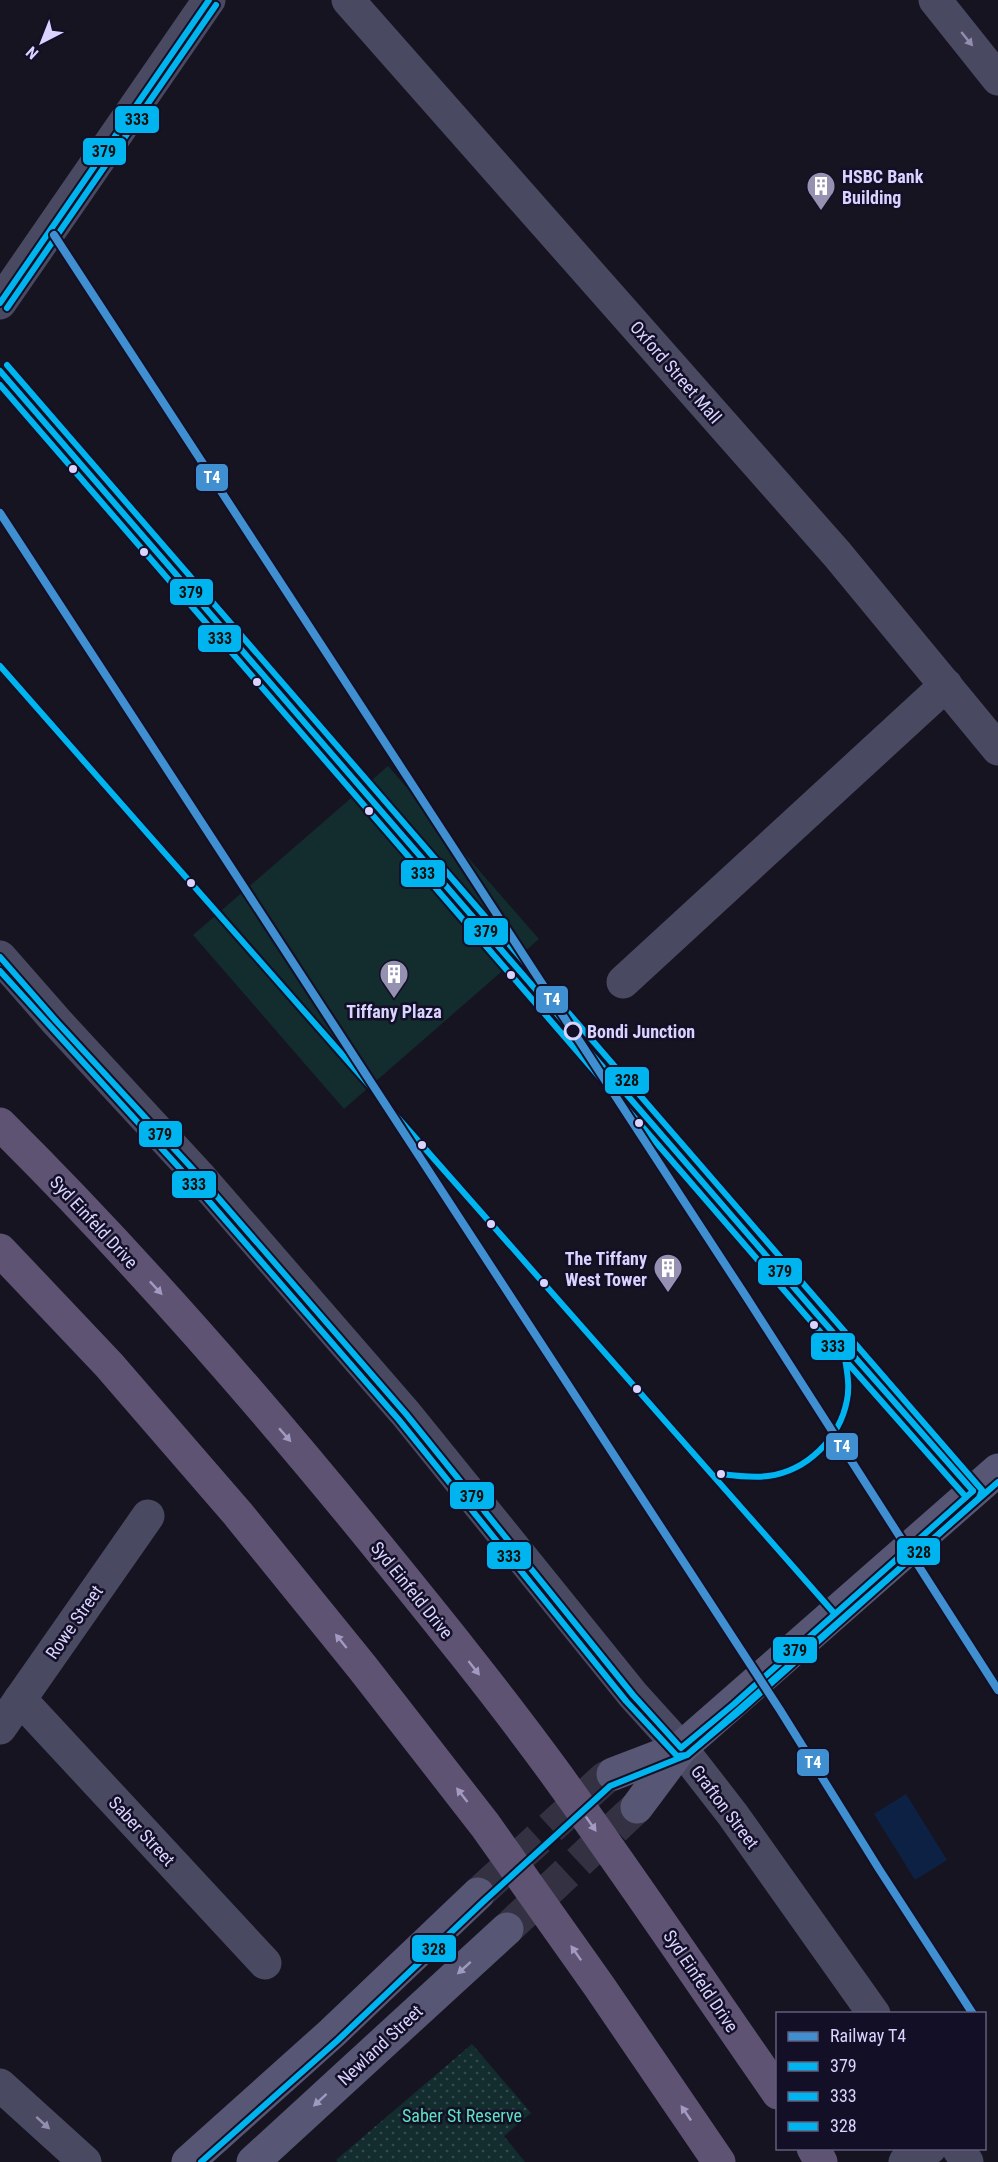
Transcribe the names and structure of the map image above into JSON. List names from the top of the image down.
{
  "streets": {
    "main road": ["Syd Einfeld Drive"],
    "street": [
      "Oxford Street Mall",
      "Rowe Street",
      "Grafton Street",
      "Saber Street",
      "Newland Street"
    ]
  },
  "crossings": [
    ["Rowe Street", "Saber Street"]
  ],
  "parks": ["Saber St Reserve"],
  "places": {
    "building": ["HSBC Bank Building", "Tiffany Plaza", "The Tiffany West Tower"],
    "other": ["Bondi Junction"]
  },
  "lines": [
    "transit line 379",
    "transit line 333",
    "rail line T4",
    "transit line 328"
  ],
  "legend": [
    "Railway T4",
    "379",
    "333",
    "328"
  ],
  "north": "bottom left"
}
